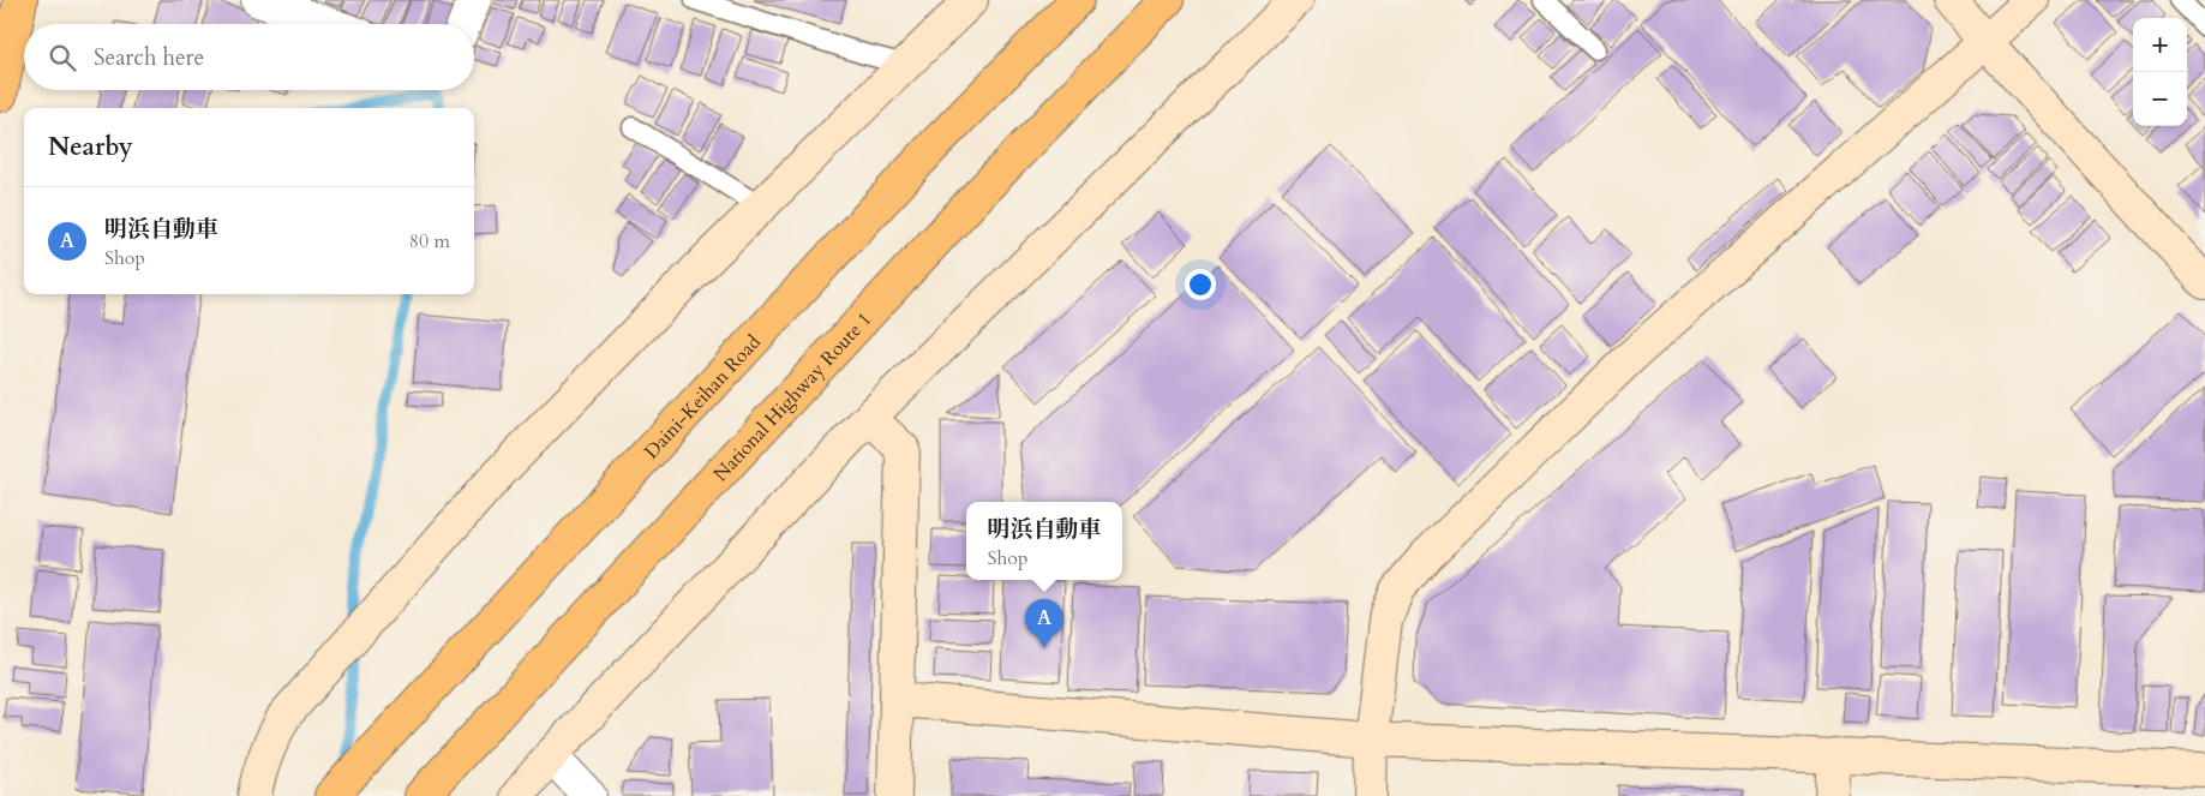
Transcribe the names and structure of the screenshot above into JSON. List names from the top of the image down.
{
  "streets": {
    "main road": ["Daini-Keihan Road", "National Highway Route 1"]
  },
  "page": {
    "map_buttons": ["+", "−"],
    "search": "Search here",
    "heading": "Nearby",
    "list": [
      {
        "mark": "A",
        "name": "明浜自動車",
        "note": "Shop",
        "value": "80 m"
      }
    ],
    "popup": ["明浜自動車", "Shop"],
    "pins": "A"
  }
}
